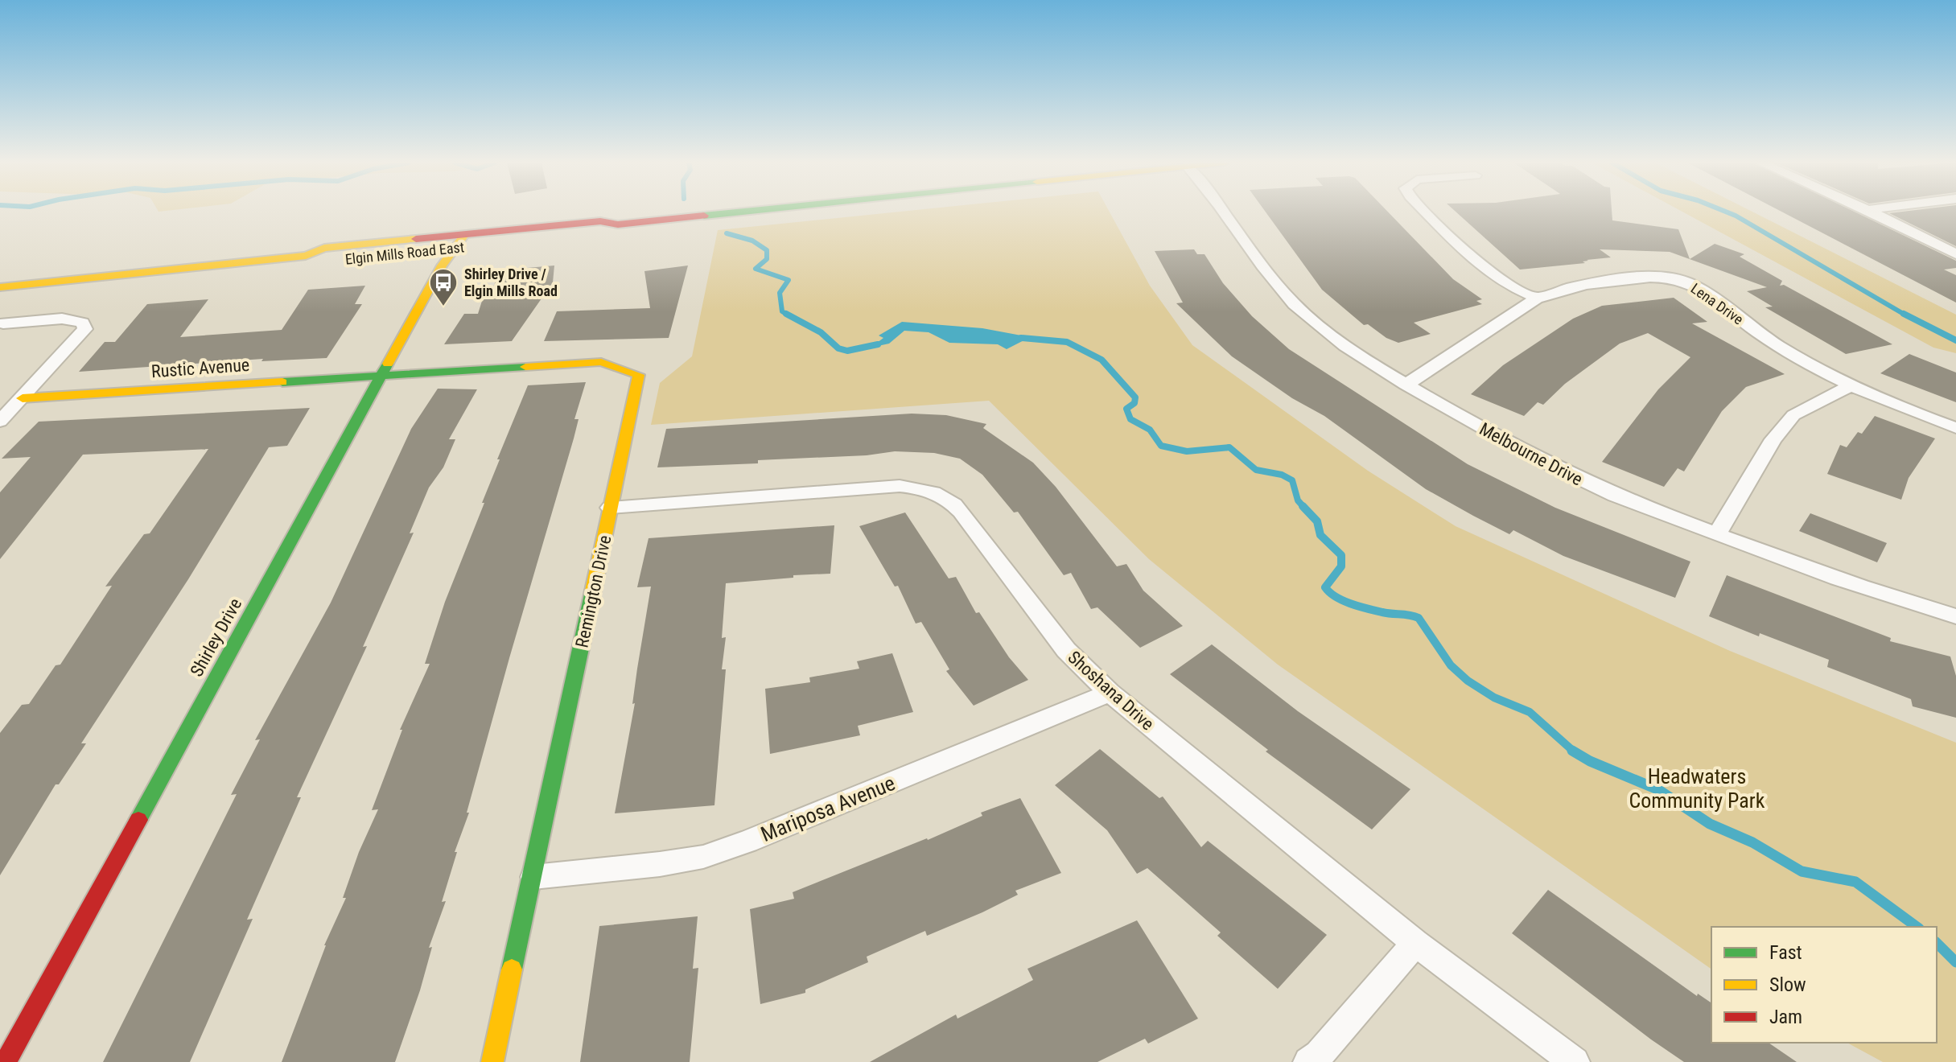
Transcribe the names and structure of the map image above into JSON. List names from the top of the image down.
{
  "streets": {
    "street": [
      "Elgin Mills Road East",
      "Lena Drive",
      "Rustic Avenue",
      "Melbourne Drive",
      "Remington Drive",
      "Shirley Drive",
      "Shoshana Drive",
      "Mariposa Avenue"
    ]
  },
  "crossings": [
    ["Elgin Mills Road East", "Shirley Drive"],
    ["Lena Drive", "Melbourne Drive"],
    ["Rustic Avenue", "Remington Drive"],
    ["Rustic Avenue", "Shirley Drive"],
    ["Remington Drive", "Shirley Drive"],
    ["Remington Drive", "Shoshana Drive"],
    ["Remington Drive", "Mariposa Avenue"],
    ["Shoshana Drive", "Mariposa Avenue"]
  ],
  "parks": ["Headwaters Community Park"],
  "places": {
    "bus stop": ["Shirley Drive / Elgin Mills Road"]
  },
  "legend": ["Fast", "Slow", "Jam"]
}
